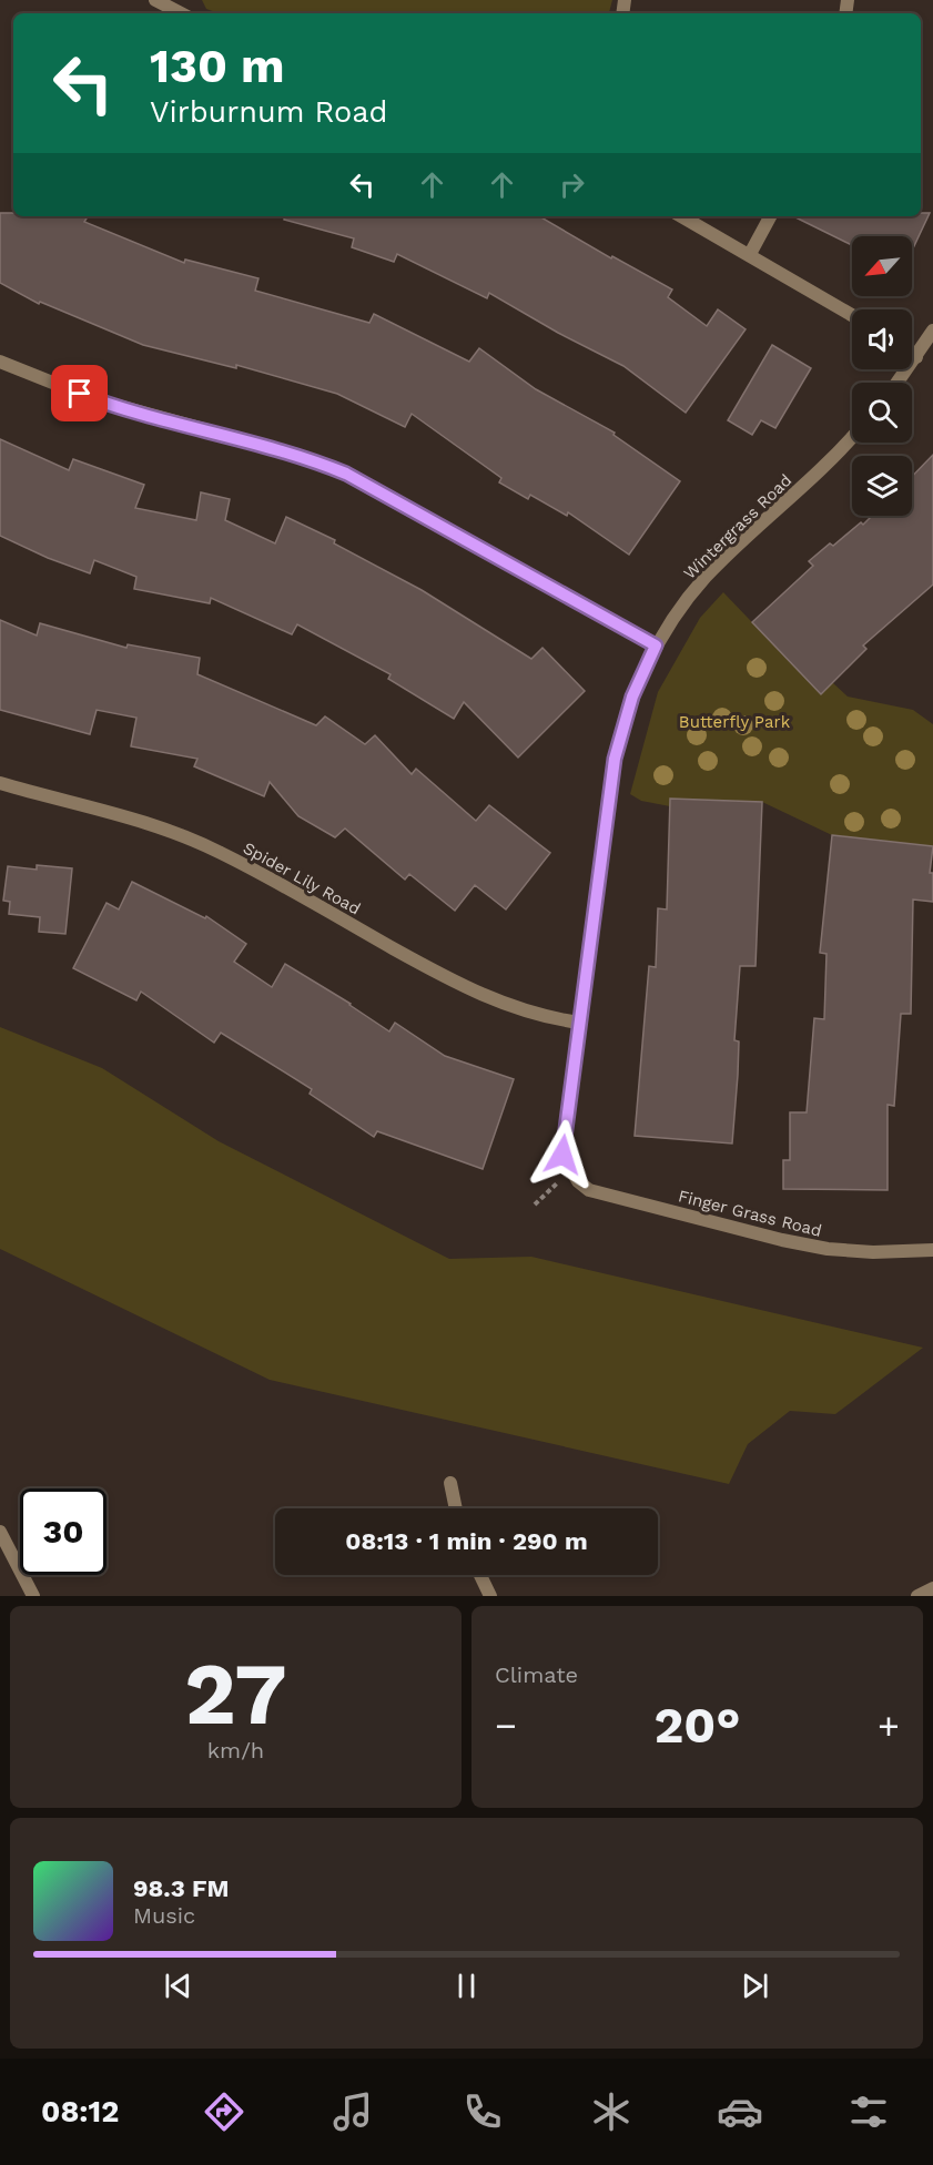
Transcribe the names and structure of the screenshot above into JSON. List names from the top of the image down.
{
  "streets": {
    "street": ["Wintergrass Road", "Spider Lily Road", "Finger Grass Road"]
  },
  "crossings": [
    ["Wintergrass Road", "Spider Lily Road"],
    ["Wintergrass Road", "Finger Grass Road"]
  ],
  "parks": ["Butterfly Park"],
  "north": "bottom left",
  "page": {
    "turn": ["130 m", "Virburnum Road"],
    "limit": "30",
    "trip": "08:13 · 1 min · 290 m",
    "tile": [
      ["27", "km/h"],
      "Climate"
    ],
    "heat": ["−", "20°", "+"],
    "song": ["98.3 FM", "Music"],
    "tabs": "08:12"
  }
}
